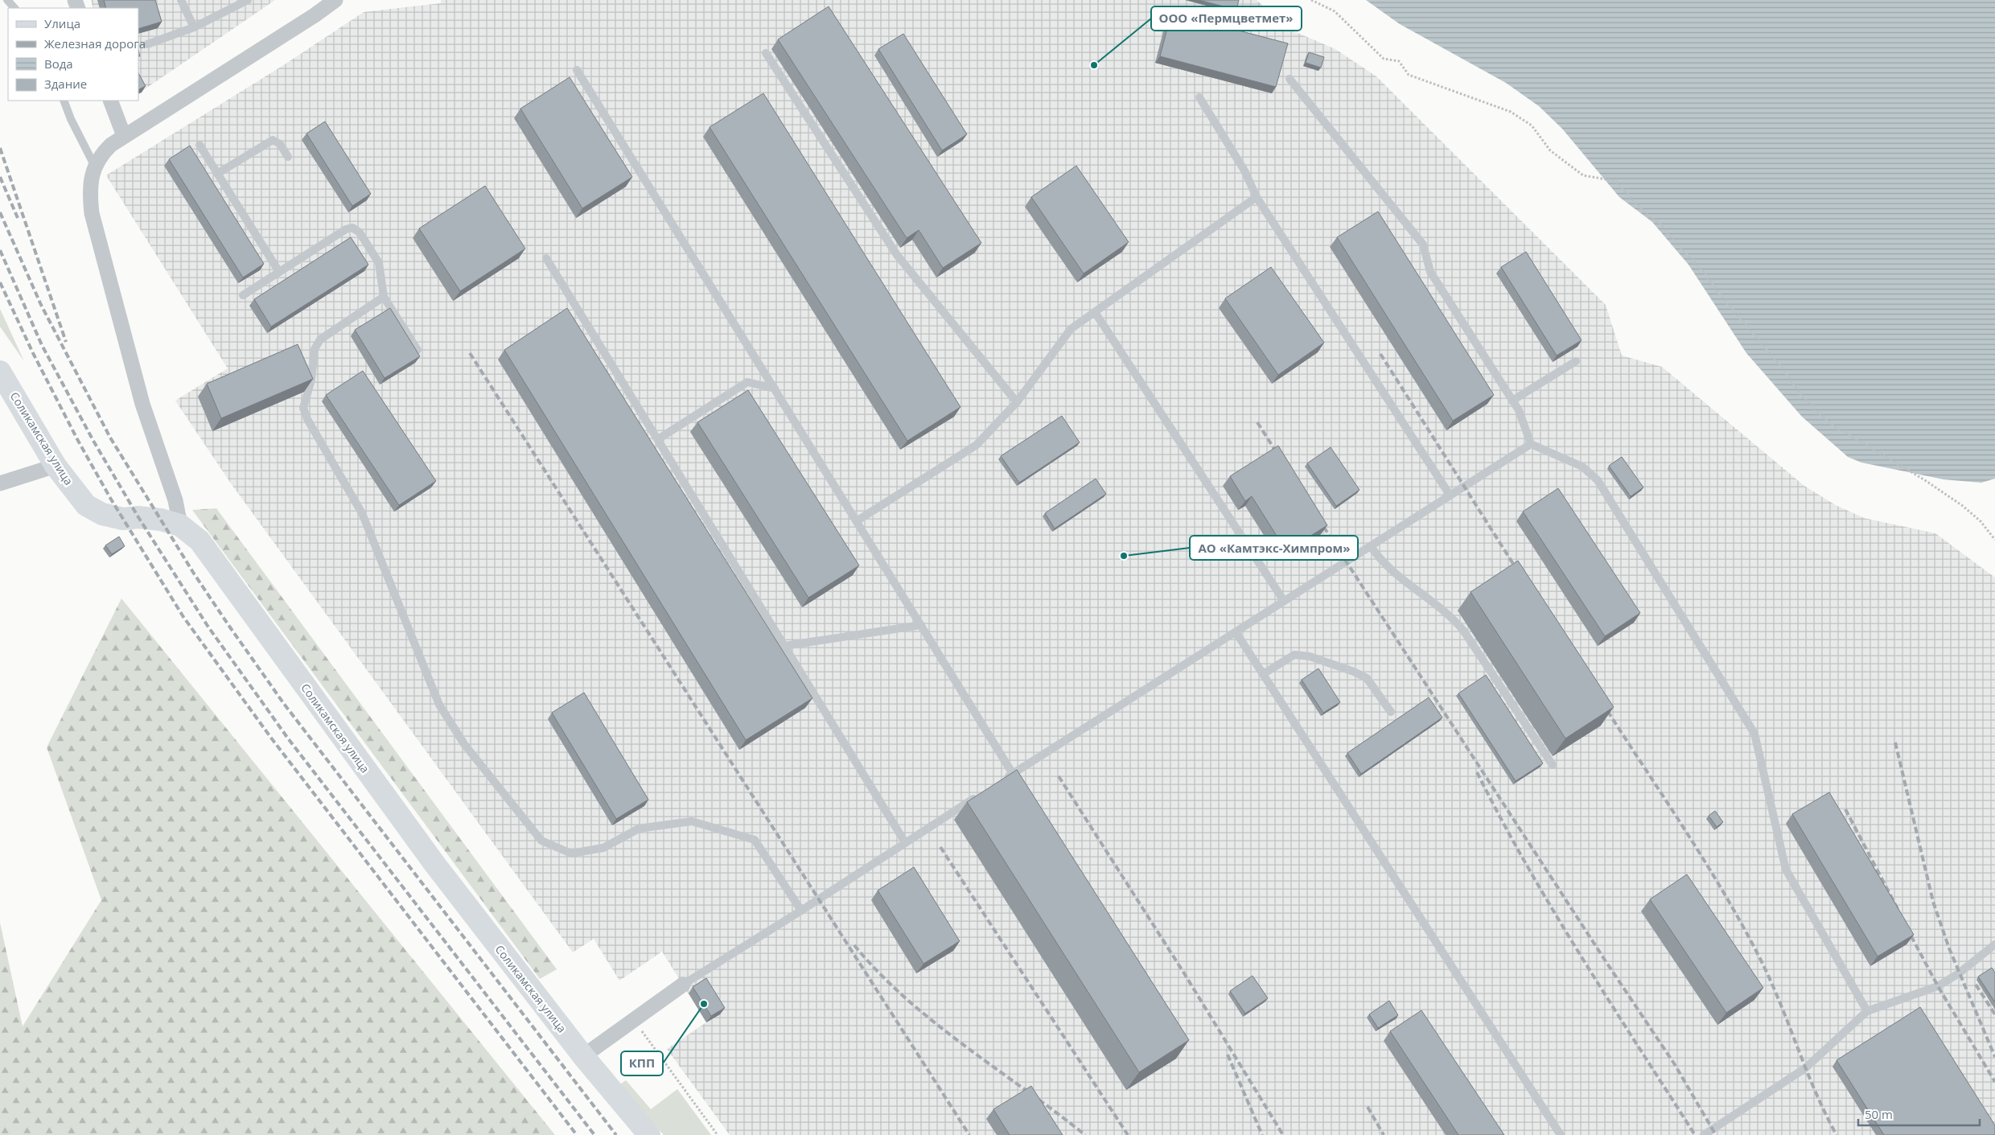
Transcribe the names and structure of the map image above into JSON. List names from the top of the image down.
{
  "streets": {
    "main road": ["Соликамская улица"]
  },
  "places": ["ООО «Пермцветмет»", "АО «Камтэкс-Химпром»", "КПП"],
  "legend": [
    "Улица",
    "Железная дорога",
    "Вода",
    "Здание"
  ],
  "scale_bar": "50 m"
}
